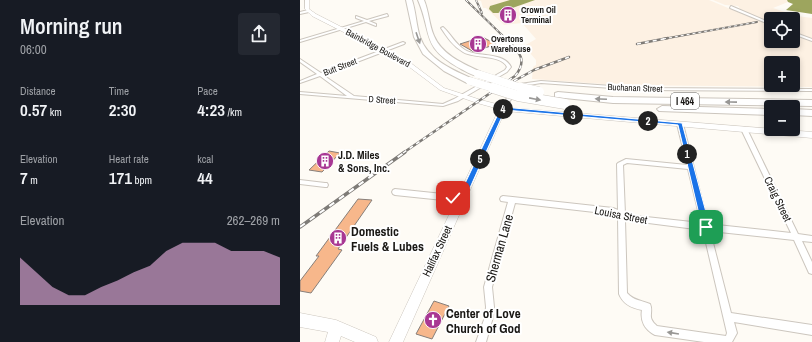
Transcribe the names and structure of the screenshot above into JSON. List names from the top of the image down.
{
  "streets": {
    "highway": ["I 464"],
    "street": [
      "Bainbridge Boulevard",
      "Butt Street",
      "Buchanan Street",
      "D Street",
      "Craig Street",
      "Louisa Street",
      "Sherman Lane",
      "Halifax Street"
    ]
  },
  "crossings": [
    ["Bainbridge Boulevard", "Butt Street"],
    ["Bainbridge Boulevard", "D Street"],
    ["Bainbridge Boulevard", "Craig Street"],
    ["Bainbridge Boulevard", "Halifax Street"],
    ["Buchanan Street", "Halifax Street"],
    ["Craig Street", "Louisa Street"],
    ["Louisa Street", "Sherman Lane"]
  ],
  "places": {
    "building": [
      "Crown Oil Terminal",
      "Overtons Warehouse",
      "J.D. Miles & Sons, Inc.",
      "Domestic Fuels & Lubes"
    ],
    "church": ["Center of Love Church of God"]
  },
  "page": {
    "heading": ["Morning run", "06:00"],
    "map_buttons": ["+", "−"],
    "stats": [
      ["Distance", "0.57 km"],
      ["Time", "2:30"],
      ["Pace", "4:23 /km"],
      ["Elevation", "7 m"],
      ["Heart rate", "171 bpm"],
      ["kcal", "44"]
    ],
    "pins": [
      "4",
      "3",
      "2",
      "1",
      "5"
    ],
    "chart": ["Elevation", "262–269 m"]
  }
}
